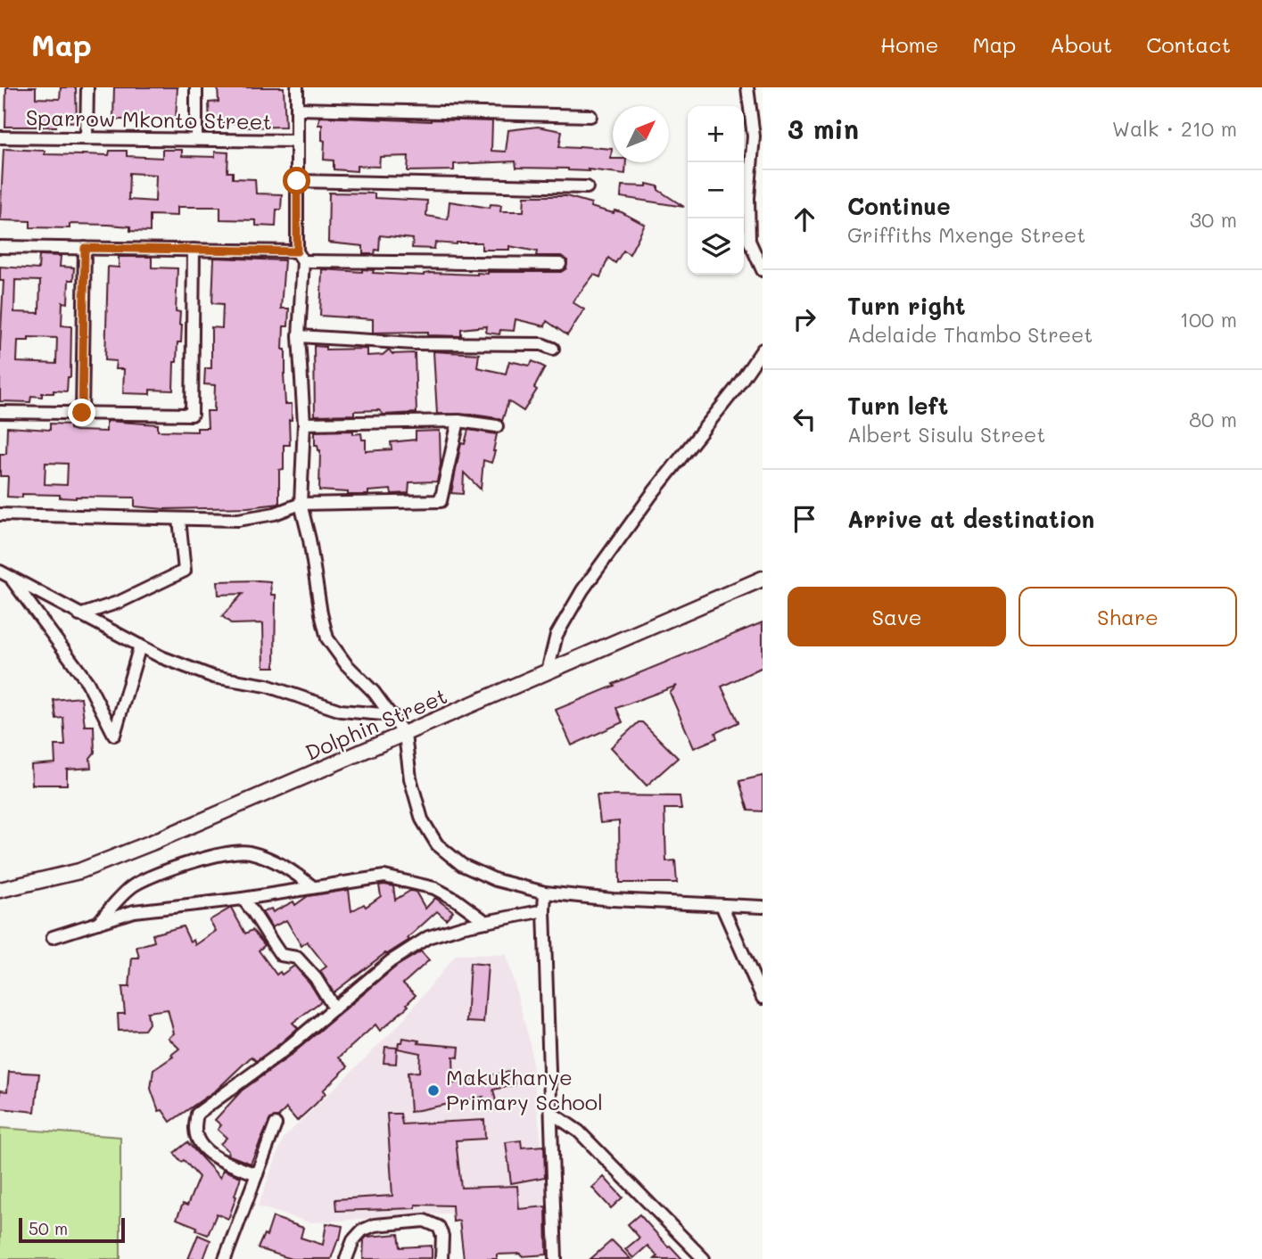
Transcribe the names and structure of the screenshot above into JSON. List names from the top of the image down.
{
  "streets": {
    "street": ["Sparrow Mkonto Street", "Dolphin Street"]
  },
  "places": ["Makukhanye Primary School"],
  "scale_bar": "50 m",
  "north": "top right",
  "page": {
    "header": "Map",
    "nav": [
      "Home",
      "Map",
      "About",
      "Contact"
    ],
    "heading": ["3 min", "Walk · 210 m"],
    "map_buttons": ["+", "−"],
    "list": [
      ["Continue", "Griffiths Mxenge Street", "30 m"],
      ["Turn right", "Adelaide Thambo Street", "100 m"],
      ["Turn left", "Albert Sisulu Street", "80 m"],
      "Arrive at destination"
    ],
    "buttons": ["Save", "Share"],
    "scale": "50 m"
  }
}
